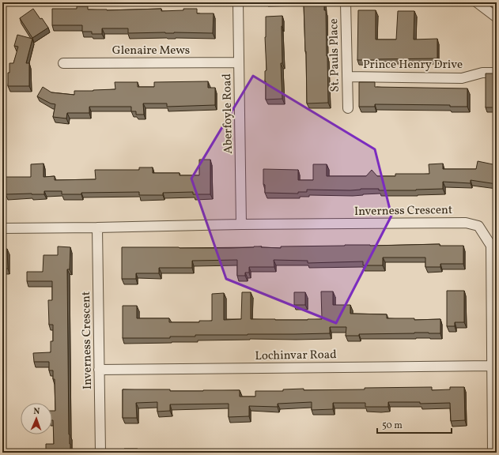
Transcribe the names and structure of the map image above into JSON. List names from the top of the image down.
{
  "streets": {
    "street": [
      "Glenaire Mews",
      "St. Pauls Place",
      "Prince Henry Drive",
      "Aberfoyle Road",
      "Inverness Crescent",
      "Lochinvar Road"
    ]
  },
  "crossings": [
    ["Glenaire Mews", "Aberfoyle Road"],
    ["St. Pauls Place", "Prince Henry Drive"],
    ["Aberfoyle Road", "Inverness Crescent"],
    ["Inverness Crescent", "Lochinvar Road"]
  ],
  "scale_bar": "50 m",
  "north": "top"
}
